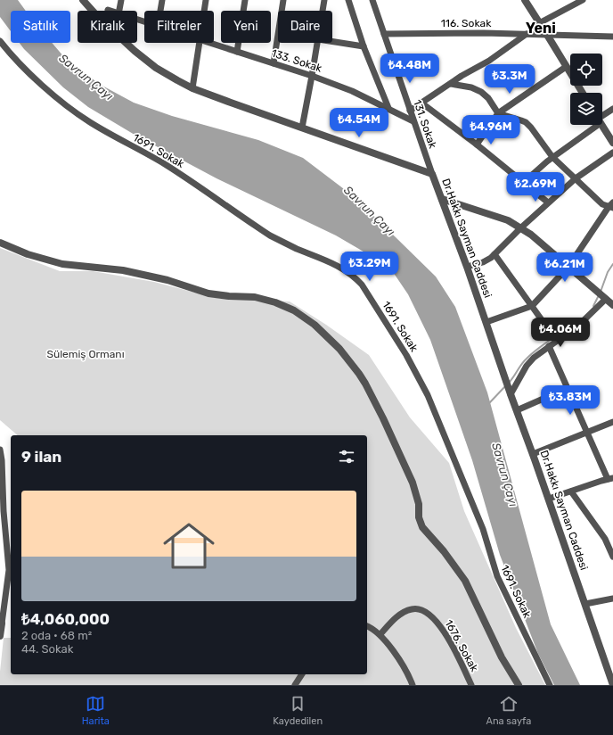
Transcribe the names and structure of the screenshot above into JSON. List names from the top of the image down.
{
  "streets": {
    "street": [
      "116. Sokak",
      "133. Sokak",
      "131. Sokak",
      "1691. Sokak",
      "Dr.Hakkı Sayman Caddesi",
      "1676. Sokak"
    ]
  },
  "crossings": [
    ["116. Sokak", "131. Sokak"],
    ["133. Sokak", "131. Sokak"],
    ["131. Sokak", "Dr.Hakkı Sayman Caddesi"]
  ],
  "districts": ["Yeni"],
  "water": ["Savrun Çayı"],
  "parks": ["Sülemiş Ormanı"],
  "page": {
    "chip": [
      "Satılık",
      "Kiralık",
      "Filtreler",
      "Yeni",
      "Daire"
    ],
    "price": [
      "₺4.48M",
      "₺3.3M",
      "₺4.54M",
      "₺4.96M",
      "₺2.69M",
      "₺3.29M",
      "₺6.21M",
      "₺4.06M",
      "₺3.83M"
    ],
    "heading": "9 ilan",
    "list": [
      {
        "name": "₺4,060,000",
        "note": "2 oda · 68 m² · 44. Sokak"
      }
    ],
    "tabs": ["Harita", "Kaydedilen", "Ana sayfa"]
  }
}
